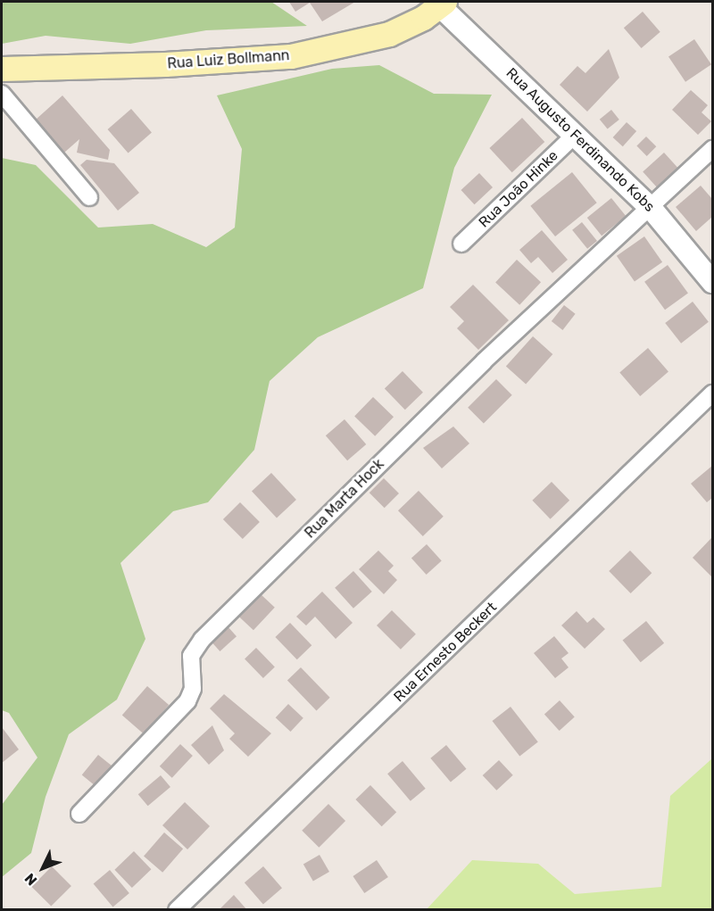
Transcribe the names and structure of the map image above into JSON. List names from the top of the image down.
{
  "streets": {
    "main road": ["Rua Luiz Bollmann"],
    "street": [
      "Rua Augusto Ferdinando Kobs",
      "Rua João Hinke",
      "Rua Marta Hock",
      "Rua Ernesto Beckert"
    ]
  },
  "crossings": [
    ["Rua Luiz Bollmann", "Rua Augusto Ferdinando Kobs"],
    ["Rua Augusto Ferdinando Kobs", "Rua João Hinke"],
    ["Rua Augusto Ferdinando Kobs", "Rua Marta Hock"]
  ],
  "north": "bottom left"
}
